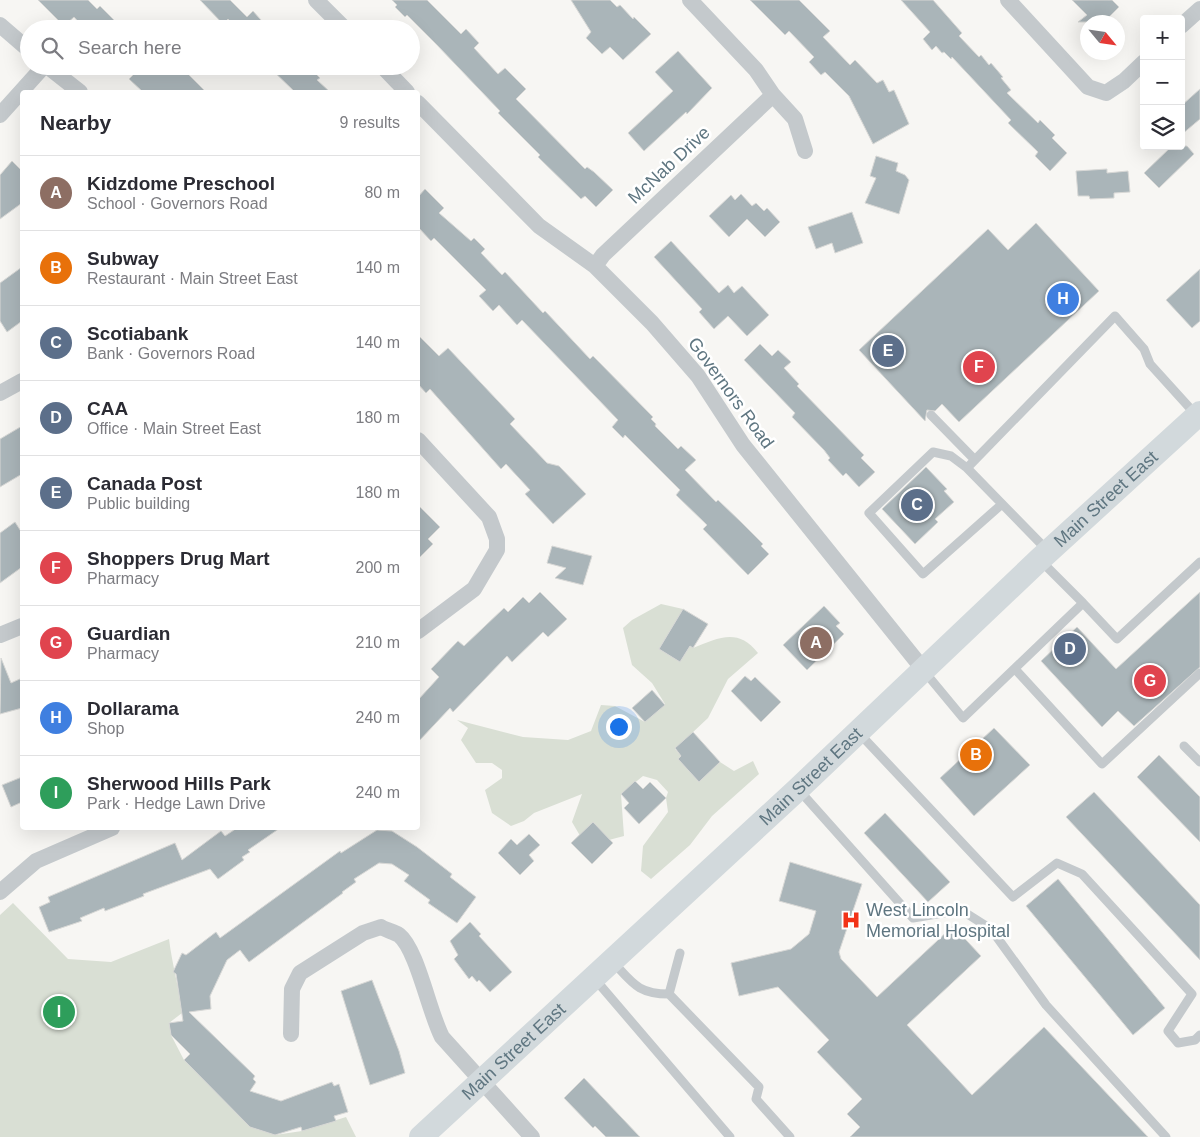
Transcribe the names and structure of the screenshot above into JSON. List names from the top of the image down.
{
  "streets": {
    "main road": ["Main Street East"],
    "street": ["McNab Drive", "Governors Road"]
  },
  "crossings": [
    ["McNab Drive", "Governors Road"],
    ["Governors Road", "Main Street East"]
  ],
  "places": {
    "hospital": ["West Lincoln Memorial Hospital"]
  },
  "north": "bottom right",
  "page": {
    "map_buttons": ["+", "−"],
    "search": "Search here",
    "heading": ["Nearby", "9 results"],
    "list": [
      {
        "mark": "A",
        "name": "Kidzdome Preschool",
        "note": "School · Governors Road",
        "value": "80 m"
      },
      {
        "mark": "B",
        "name": "Subway",
        "note": "Restaurant · Main Street East",
        "value": "140 m"
      },
      {
        "mark": "C",
        "name": "Scotiabank",
        "note": "Bank · Governors Road",
        "value": "140 m"
      },
      {
        "mark": "D",
        "name": "CAA",
        "note": "Office · Main Street East",
        "value": "180 m"
      },
      {
        "mark": "E",
        "name": "Canada Post",
        "note": "Public building",
        "value": "180 m"
      },
      {
        "mark": "F",
        "name": "Shoppers Drug Mart",
        "note": "Pharmacy",
        "value": "200 m"
      },
      {
        "mark": "G",
        "name": "Guardian",
        "note": "Pharmacy",
        "value": "210 m"
      },
      {
        "mark": "H",
        "name": "Dollarama",
        "note": "Shop",
        "value": "240 m"
      },
      {
        "mark": "I",
        "name": "Sherwood Hills Park",
        "note": "Park · Hedge Lawn Drive",
        "value": "240 m"
      }
    ],
    "pins": [
      "H",
      "E",
      "F",
      "C",
      "A",
      "D",
      "G",
      "B",
      "I"
    ]
  }
}
